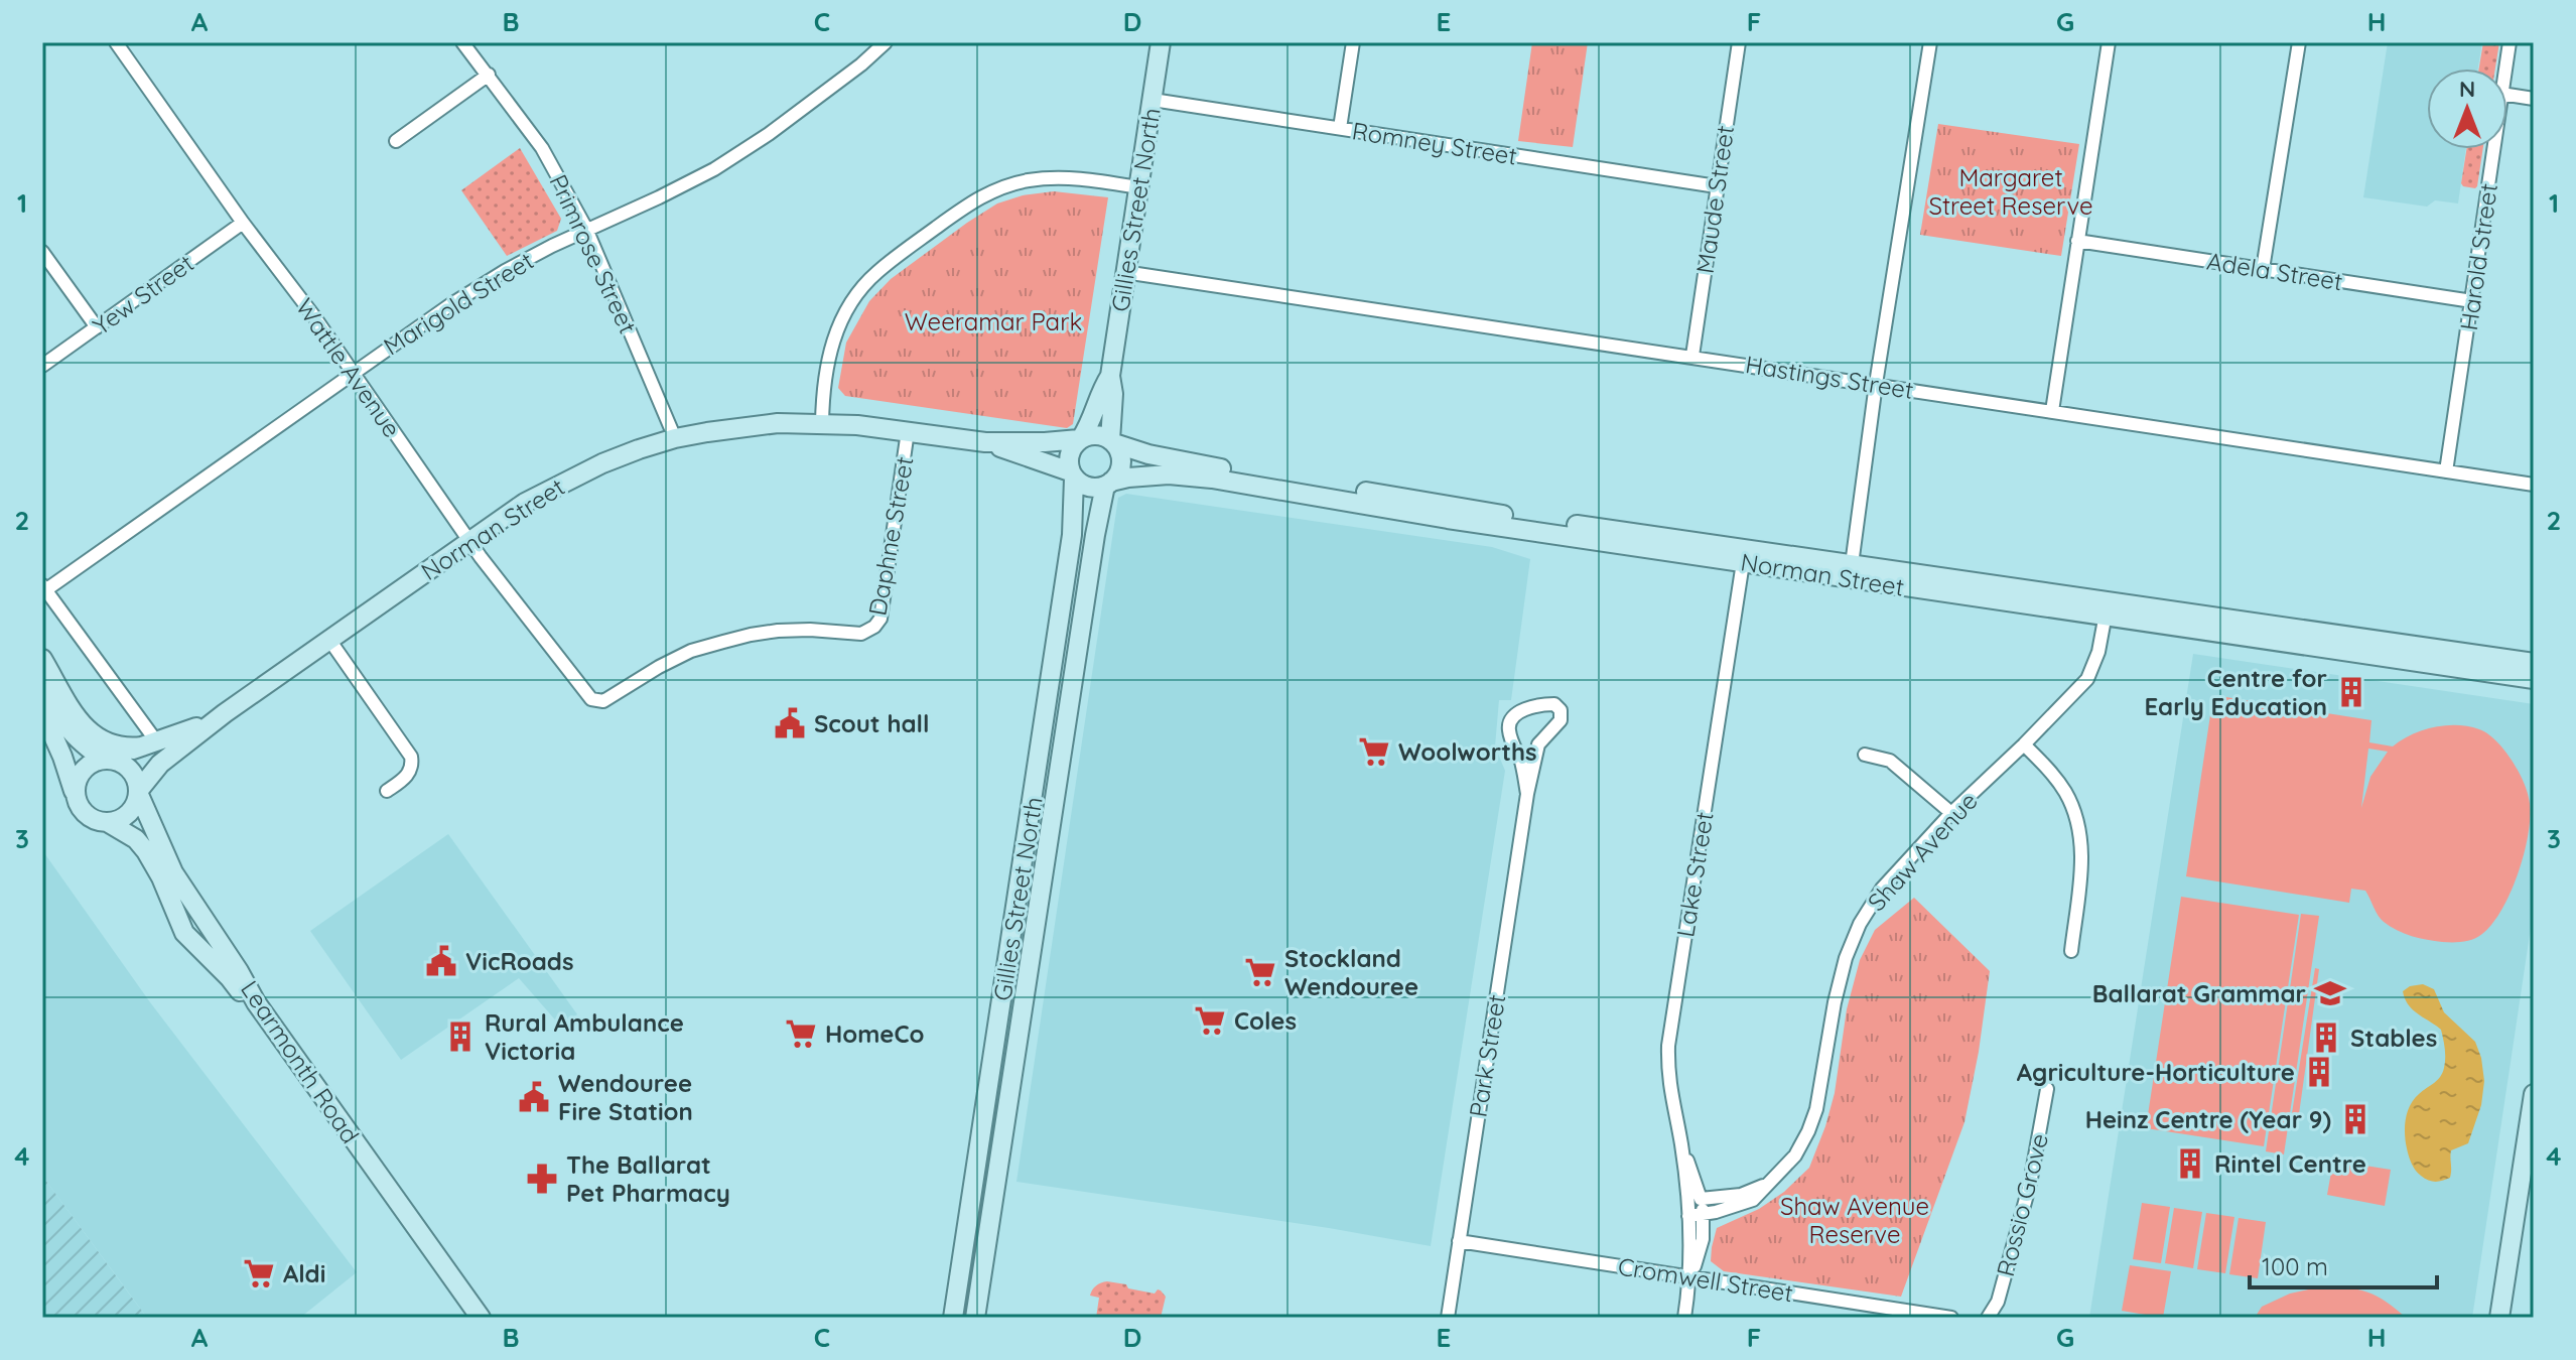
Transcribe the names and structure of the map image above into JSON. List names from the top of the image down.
{
  "streets": {
    "main road": ["Gillies Street North", "Norman Street", "Learmonth Road"],
    "street": [
      "Romney Street",
      "Maude Street",
      "Primrose Street",
      "Harold Street",
      "Adela Street",
      "Yew Street",
      "Marigold Street",
      "Wattle Avenue",
      "Hastings Street",
      "Daphne Street",
      "Shaw Avenue",
      "Lake Street",
      "Park Street",
      "Rossio Grove",
      "Cromwell Street"
    ]
  },
  "crossings": [
    ["Romney Street", "Maude Street"],
    ["Romney Street", "Gillies Street North"],
    ["Maude Street", "Hastings Street"],
    ["Gillies Street North", "Hastings Street"],
    ["Gillies Street North", "Norman Street"],
    ["Primrose Street", "Marigold Street"],
    ["Primrose Street", "Norman Street"],
    ["Harold Street", "Adela Street"],
    ["Harold Street", "Hastings Street"],
    ["Yew Street", "Wattle Avenue"],
    ["Marigold Street", "Wattle Avenue"],
    ["Wattle Avenue", "Norman Street"],
    ["Wattle Avenue", "Daphne Street"],
    ["Norman Street", "Daphne Street"],
    ["Norman Street", "Shaw Avenue"],
    ["Norman Street", "Lake Street"],
    ["Norman Street", "Learmonth Road"],
    ["Shaw Avenue", "Lake Street"],
    ["Park Street", "Cromwell Street"]
  ],
  "parks": ["Margaret Street Reserve", "Weeramar Park", "Shaw Avenue Reserve"],
  "places": {
    "building": [
      "Centre for Early Education",
      "Rural Ambulance Victoria",
      "Stables",
      "Agriculture-Horticulture",
      "Heinz Centre (Year 9)",
      "Rintel Centre"
    ],
    "public building": ["Scout hall", "VicRoads", "Wendouree Fire Station"],
    "supermarket": [
      "Woolworths",
      "Stockland Wendouree",
      "Coles",
      "HomeCo",
      "Aldi"
    ],
    "school or university": ["Ballarat Grammar"],
    "pharmacy": ["The Ballarat Pet Pharmacy"]
  },
  "scale_bar": "100 m",
  "north": "top",
  "grid": {
    "columns": [
      "A",
      "B",
      "C",
      "D",
      "E",
      "F",
      "G",
      "H"
    ],
    "rows": [
      "1",
      "2",
      "3",
      "4"
    ]
  }
}
